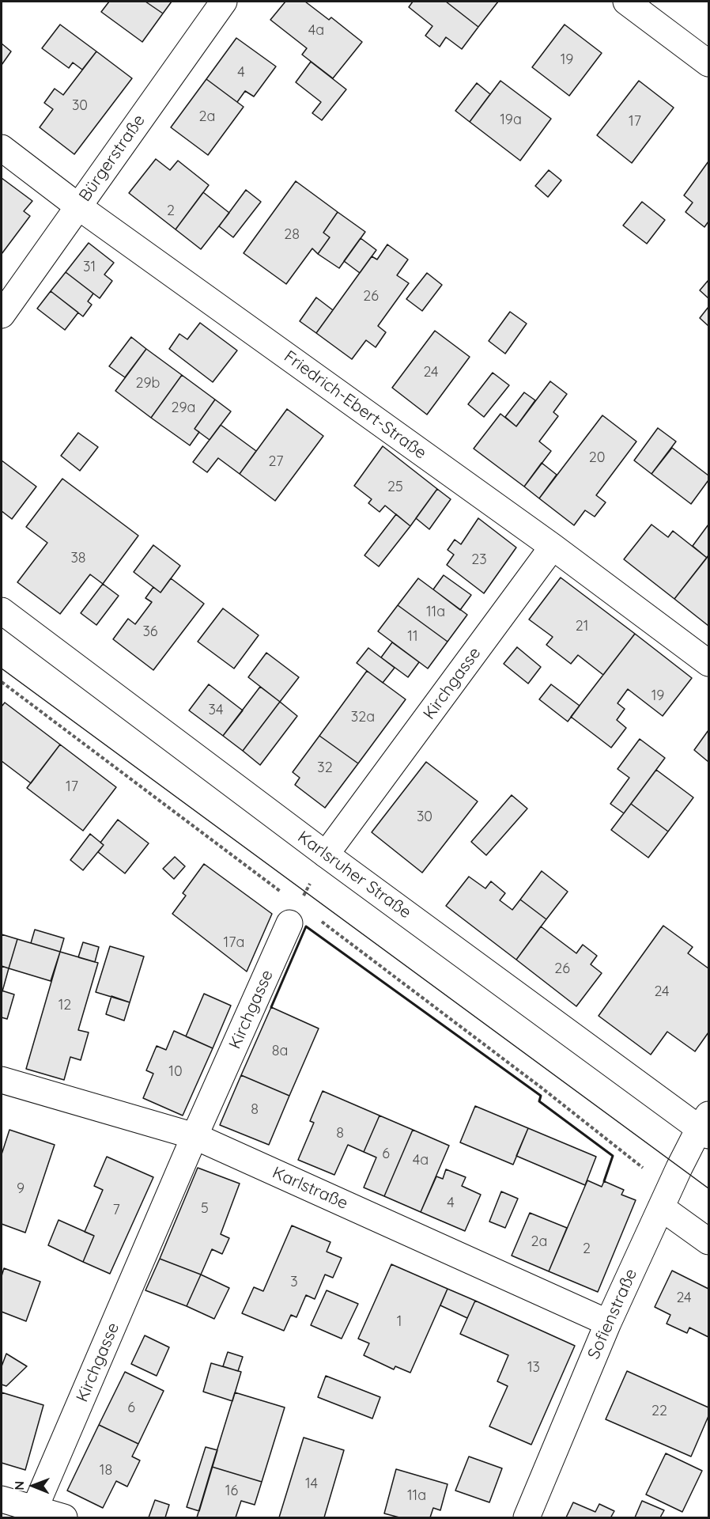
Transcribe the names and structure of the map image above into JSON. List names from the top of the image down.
{
  "streets": {
    "street": [
      "Bürgerstraße",
      "Friedrich-Ebert-Straße",
      "Kirchgasse",
      "Karlsruher Straße",
      "Karlstraße",
      "Sofienstraße"
    ]
  },
  "crossings": [
    ["Bürgerstraße", "Friedrich-Ebert-Straße"],
    ["Friedrich-Ebert-Straße", "Kirchgasse"],
    ["Kirchgasse", "Karlsruher Straße"],
    ["Kirchgasse", "Karlstraße"],
    ["Karlsruher Straße", "Sofienstraße"],
    ["Karlstraße", "Sofienstraße"]
  ],
  "house_numbers": [
    "4a",
    "19",
    "4",
    "30",
    "2a",
    "19a",
    "17",
    "2",
    "28",
    "31",
    "26",
    "24",
    "29b",
    "29a",
    "20",
    "27",
    "25",
    "38",
    "23",
    "11a",
    "21",
    "36",
    "11",
    "19",
    "34",
    "32a",
    "32",
    "17",
    "30",
    "17a",
    "26",
    "24",
    "12",
    "8a",
    "10",
    "8",
    "8",
    "6",
    "4a",
    "9",
    "4",
    "5",
    "7",
    "2a",
    "2",
    "3",
    "24",
    "1",
    "13",
    "6",
    "22",
    "18",
    "14",
    "16",
    "11a"
  ],
  "north": "left"
}
